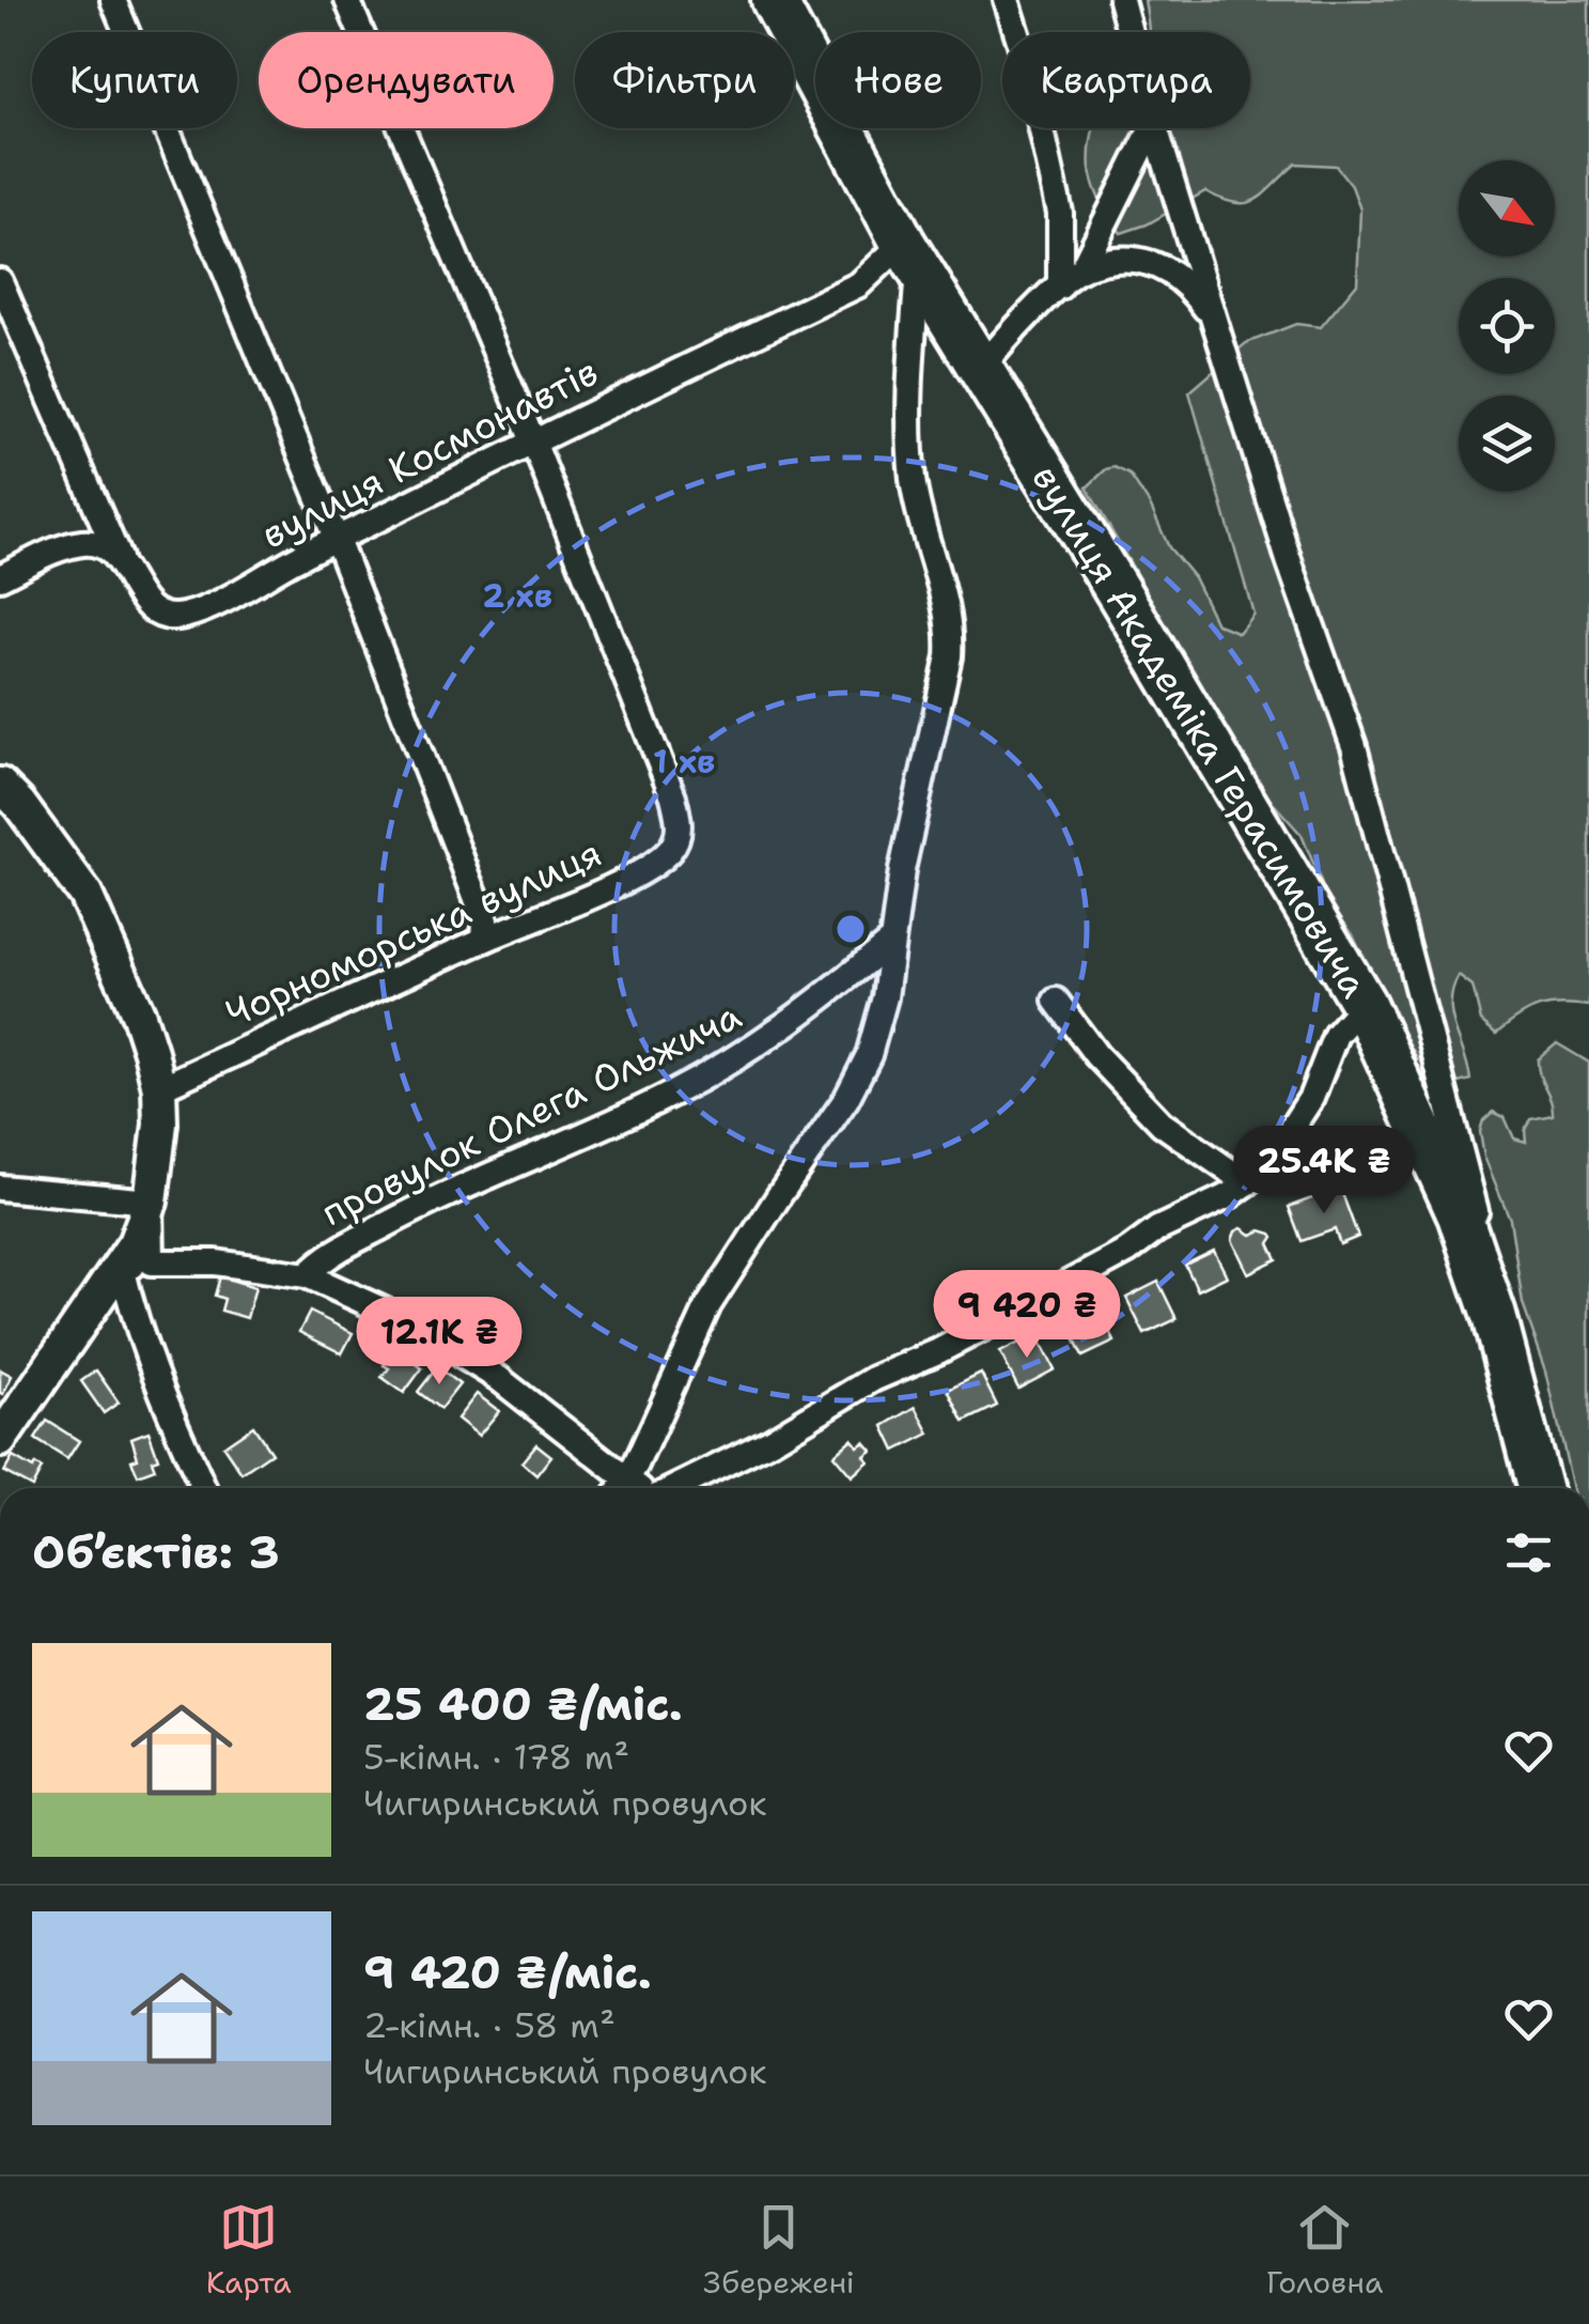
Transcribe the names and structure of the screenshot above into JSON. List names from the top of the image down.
{
  "streets": {
    "highway": ["вулиця Академіка Герасимовича"],
    "street": ["вулиця Космонавтів", "Чорноморська вулиця", "провулок Олега Ольжича"]
  },
  "crossings": [
    ["вулиця Космонавтів", "вулиця Академіка Герасимовича"],
    ["вулиця Космонавтів", "Чорноморська вулиця"]
  ],
  "north": "bottom right",
  "page": {
    "chip": [
      "Купити",
      "Орендувати",
      "Фільтри",
      "Нове",
      "Квартира"
    ],
    "price": ["25.4K ₴", "9 420 ₴", "12.1K ₴"],
    "heading": "Об’єктів: 3",
    "list": [
      {
        "name": "25 400 ₴/міс.",
        "note": "5-кімн. · 178 m² · Чигиринський провулок"
      },
      {
        "name": "9 420 ₴/міс.",
        "note": "2-кімн. · 58 m² · Чигиринський провулок"
      }
    ],
    "tabs": ["Карта", "Збережені", "Головна"]
  },
  "rings": ["2 хв", "1 хв"]
}
